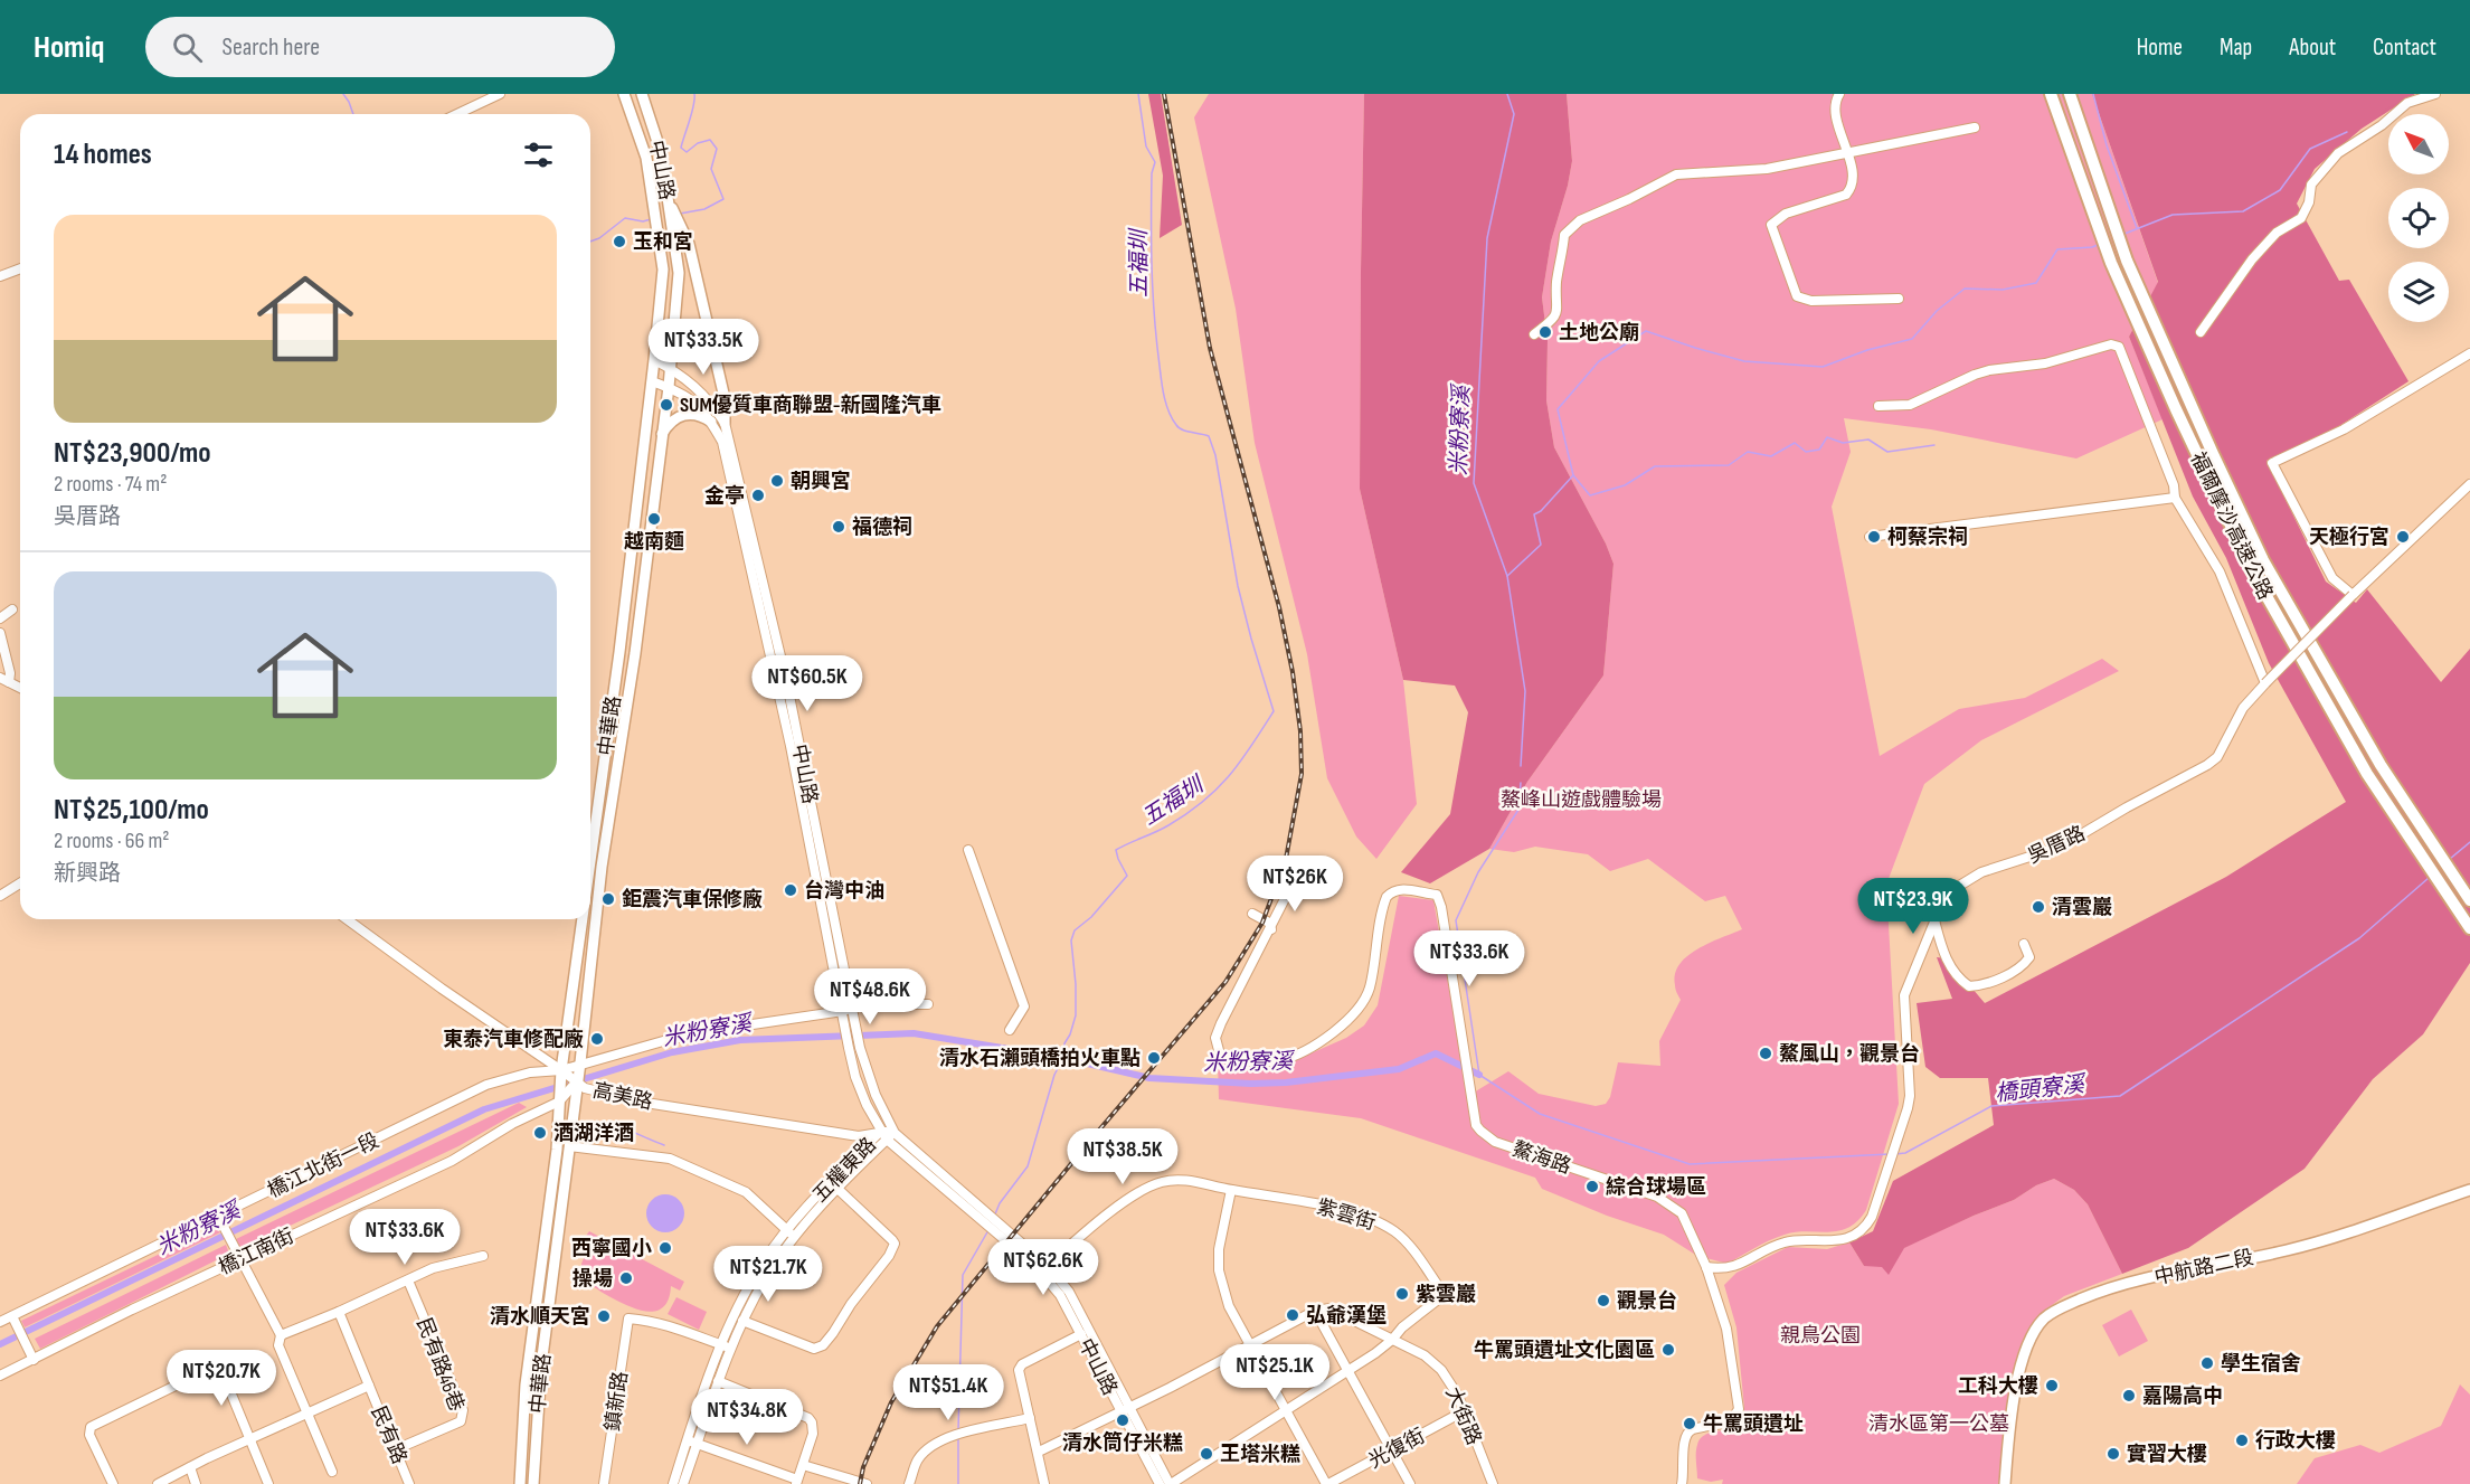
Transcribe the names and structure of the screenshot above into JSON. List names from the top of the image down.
{
  "streets": {
    "highway": ["福爾摩沙高速公路"],
    "main road": ["中山路", "中華路", "中航路二段"],
    "street": [
      "吳厝路",
      "高美路",
      "鰲海路",
      "橋江北街一段",
      "五權東路",
      "紫雲街",
      "橋江南街",
      "民有路46巷",
      "鎮新路",
      "大街路",
      "民有路",
      "光復街"
    ]
  },
  "crossings": [
    ["中山路", "中華路"],
    ["中山路", "高美路"],
    ["中山路", "橋江北街一段"],
    ["中山路", "五權東路"],
    ["中華路", "高美路"],
    ["中華路", "橋江北街一段"],
    ["中華路", "橋江南街"],
    ["吳厝路", "鰲海路"],
    ["高美路", "橋江北街一段"],
    ["高美路", "五權東路"],
    ["高美路", "橋江南街"],
    ["五權東路", "鎮新路"],
    ["紫雲街", "大街路"],
    ["民有路46巷", "民有路"],
    ["大街路", "光復街"]
  ],
  "water": ["五福圳", "米粉寮溪", "橋頭寮溪"],
  "parks": ["鰲峰山遊戲體驗場", "親鳥公園", "清水區第一公墓"],
  "places": [
    "玉和宮",
    "土地公廟",
    "SUM優質車商聯盟-新國隆汽車",
    "朝興宮",
    "金亭",
    "越南麵",
    "福德祠",
    "柯蔡宗祠",
    "天極行宮",
    "台灣中油",
    "鉅震汽車保修廠",
    "清雲巖",
    "東泰汽車修配廠",
    "鰲風山，觀景台",
    "清水石瀨頭橋拍火車點",
    "酒湖洋酒",
    "綜合球場區",
    "西寧國小",
    "操場",
    "紫雲巖",
    "觀景台",
    "弘爺漢堡",
    "清水順天宮",
    "牛罵頭遺址文化園區",
    "學生宿舍",
    "工科大樓",
    "嘉陽高中",
    "清水筒仔米糕",
    "牛罵頭遺址",
    "行政大樓",
    "王塔米糕",
    "實習大樓"
  ],
  "north": "top left",
  "page": {
    "header": "Homiq",
    "search": "Search here",
    "nav": [
      "Home",
      "Map",
      "About",
      "Contact"
    ],
    "heading": "14 homes",
    "list": [
      {
        "name": "NT$23,900/mo",
        "note": "2 rooms · 74 m² · 吳厝路"
      },
      {
        "name": "NT$25,100/mo",
        "note": "2 rooms · 66 m² · 新興路"
      }
    ],
    "price": [
      "NT$33.5K",
      "NT$60.5K",
      "NT$26K",
      "NT$23.9K",
      "NT$33.6K",
      "NT$48.6K",
      "NT$38.5K",
      "NT$33.6K",
      "NT$62.6K",
      "NT$21.7K",
      "NT$25.1K",
      "NT$20.7K",
      "NT$51.4K",
      "NT$34.8K"
    ]
  }
}
